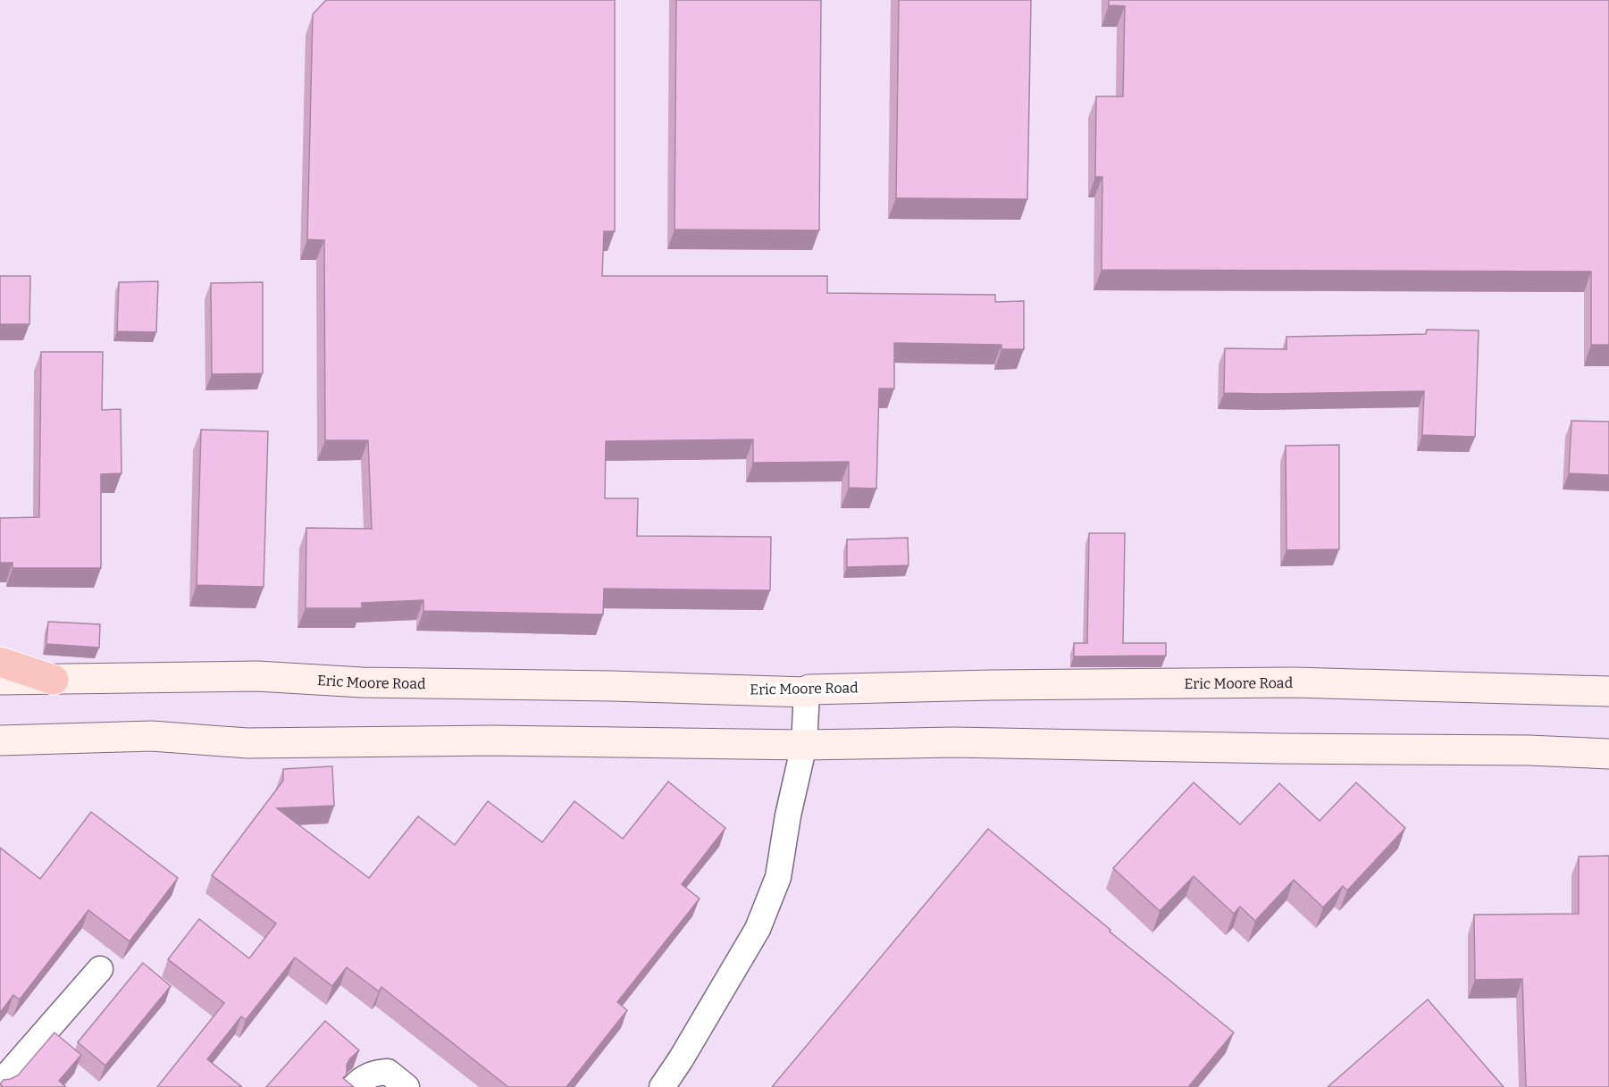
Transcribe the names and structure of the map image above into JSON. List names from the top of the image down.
{
  "streets": {
    "street": ["Eric Moore Road"]
  }
}
